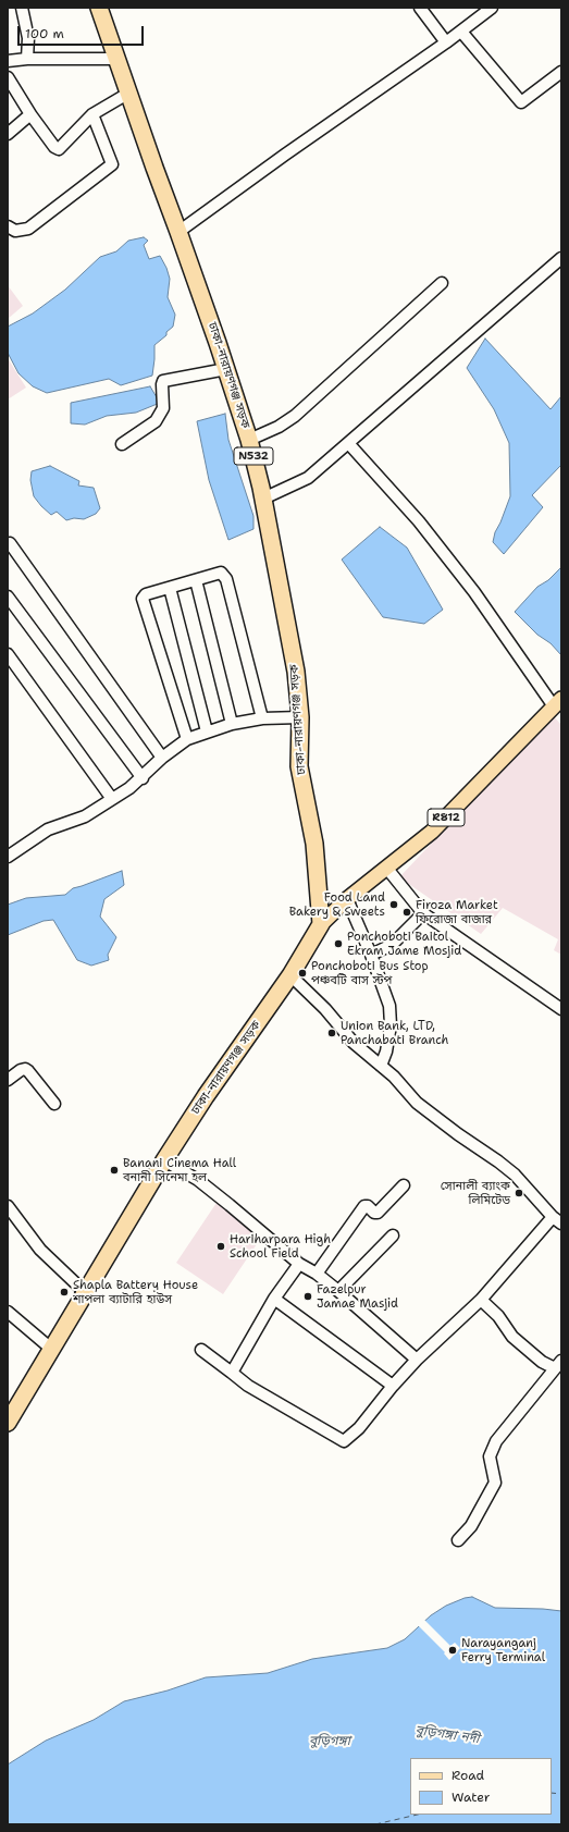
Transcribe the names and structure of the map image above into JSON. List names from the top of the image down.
{
  "streets": {
    "highway": ["ঢাকা-নারায়ণগঞ্জ সড়ক", "N532"],
    "main road": ["R812"]
  },
  "crossings": [
    ["ঢাকা-নারায়ণগঞ্জ সড়ক", "R812"]
  ],
  "water": ["বুড়িগঙ্গা নদী", "বুড়িগঙ্গা"],
  "places": [
    "Food Land Bakery & Sweets",
    "Firoza Market ফিরোজা বাজার",
    "Ponchoboti Baitol Ekram Jame Mosjid",
    "Ponchoboti Bus Stop পঞ্চবটি বাস স্টপ",
    "Union Bank, LTD, Panchabati Branch",
    "Banani Cinema Hall বনানী সিনেমা হল",
    "সোনালী ব্যাংক লিমিটেড",
    "Hariharpara High School Field",
    "Shapla Battery House শাপলা ব্যাটারি হাউস",
    "Fazelpur Jamae Masjid",
    "Narayanganj Ferry Terminal"
  ],
  "legend": ["Road", "Water"],
  "scale_bar": "100 m"
}
